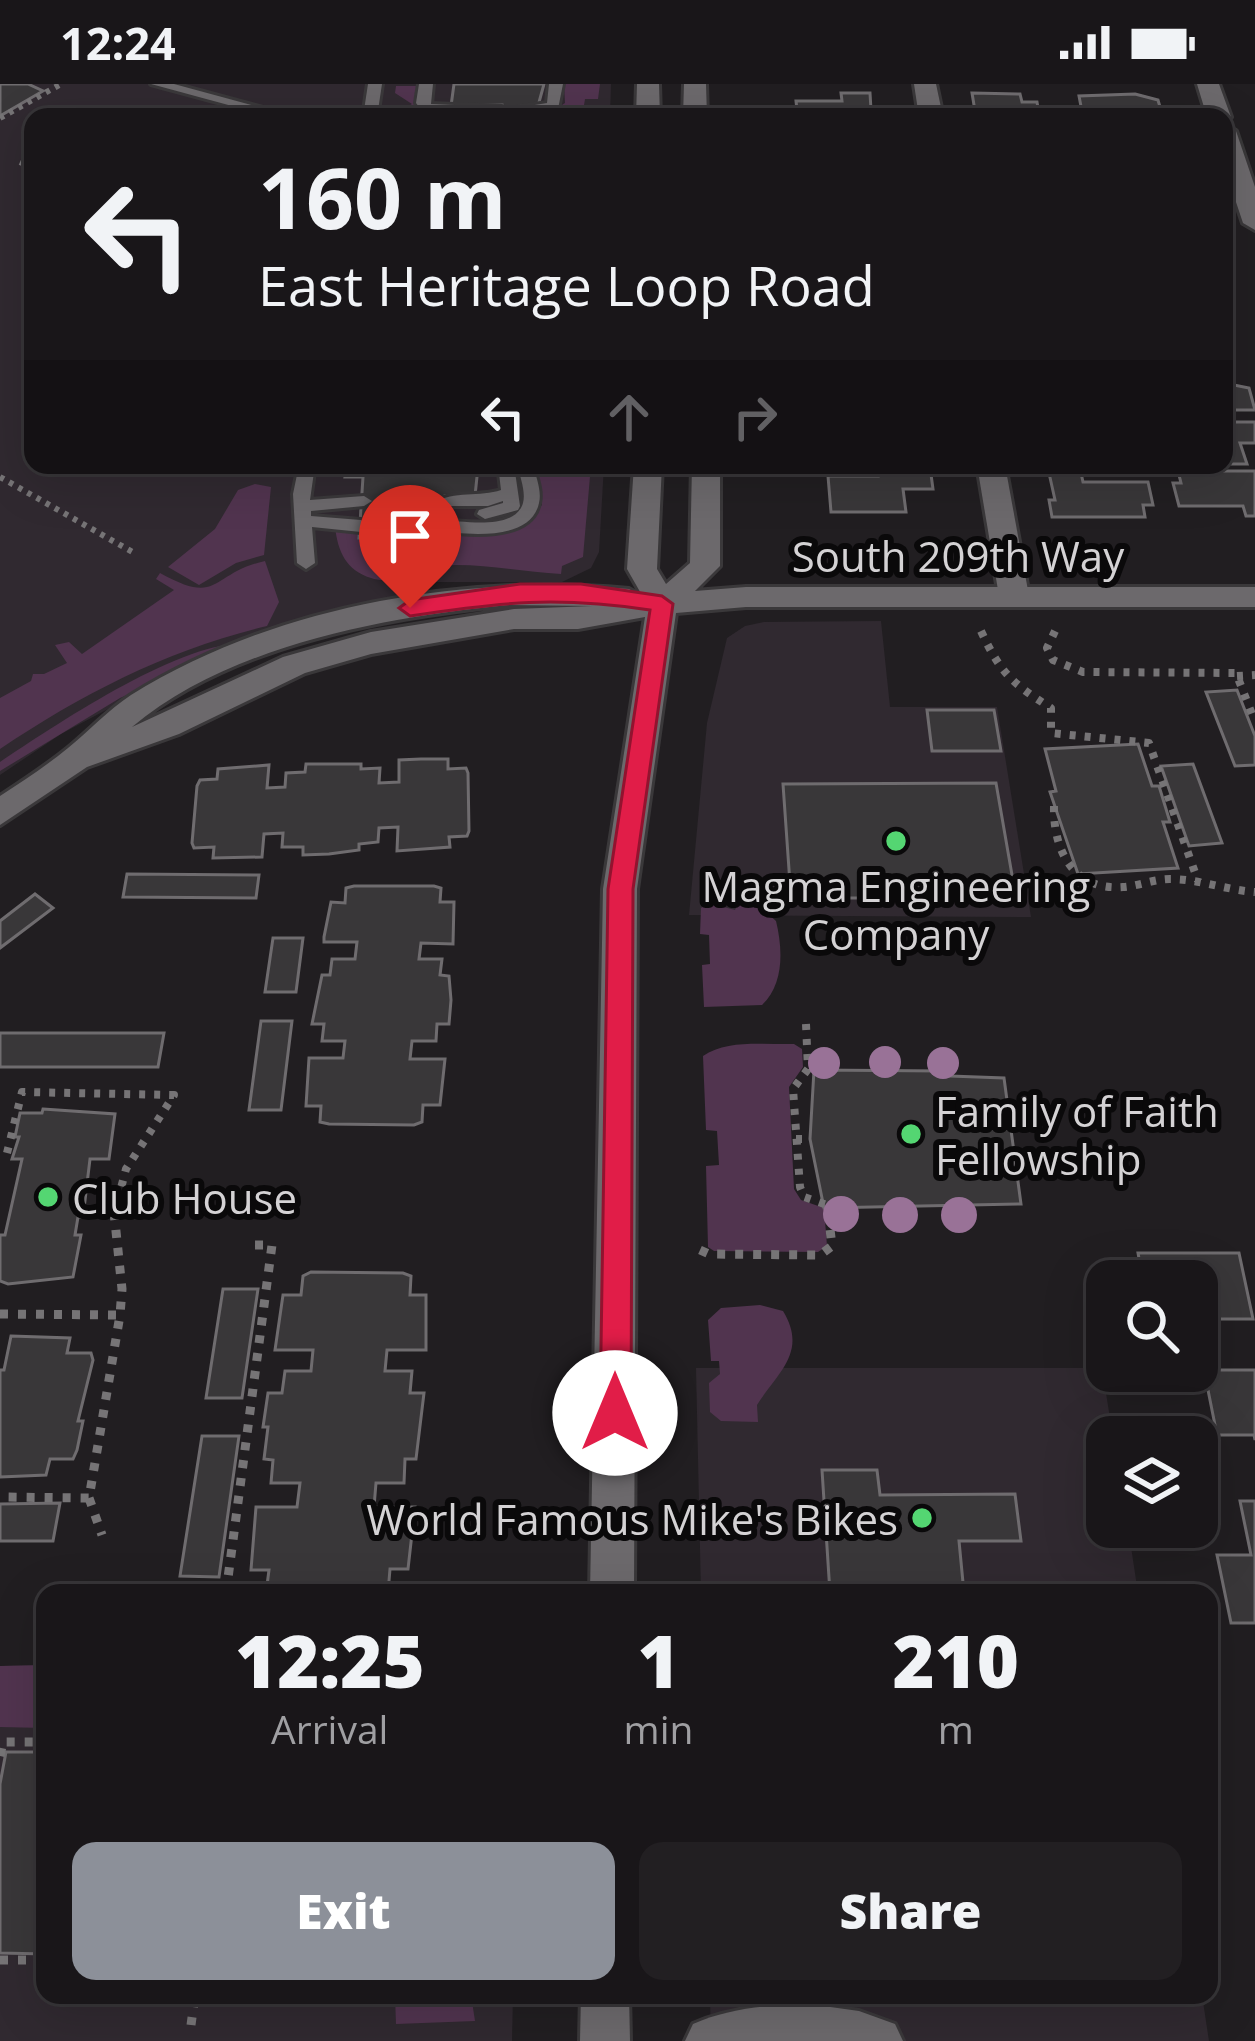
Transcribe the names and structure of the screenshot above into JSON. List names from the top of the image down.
{
  "streets": {
    "street": ["South 209th Way"]
  },
  "places": [
    "Magma Engineering Company",
    "Family of Faith Fellowship",
    "Club House",
    "World Famous Mike's Bikes"
  ],
  "page": {
    "status": "12:24",
    "turn": ["160 m", "East Heritage Loop Road"],
    "eta": [
      "12:25",
      "Arrival",
      "1",
      "min",
      "210",
      "m"
    ],
    "buttons": ["Exit", "Share"]
  }
}
